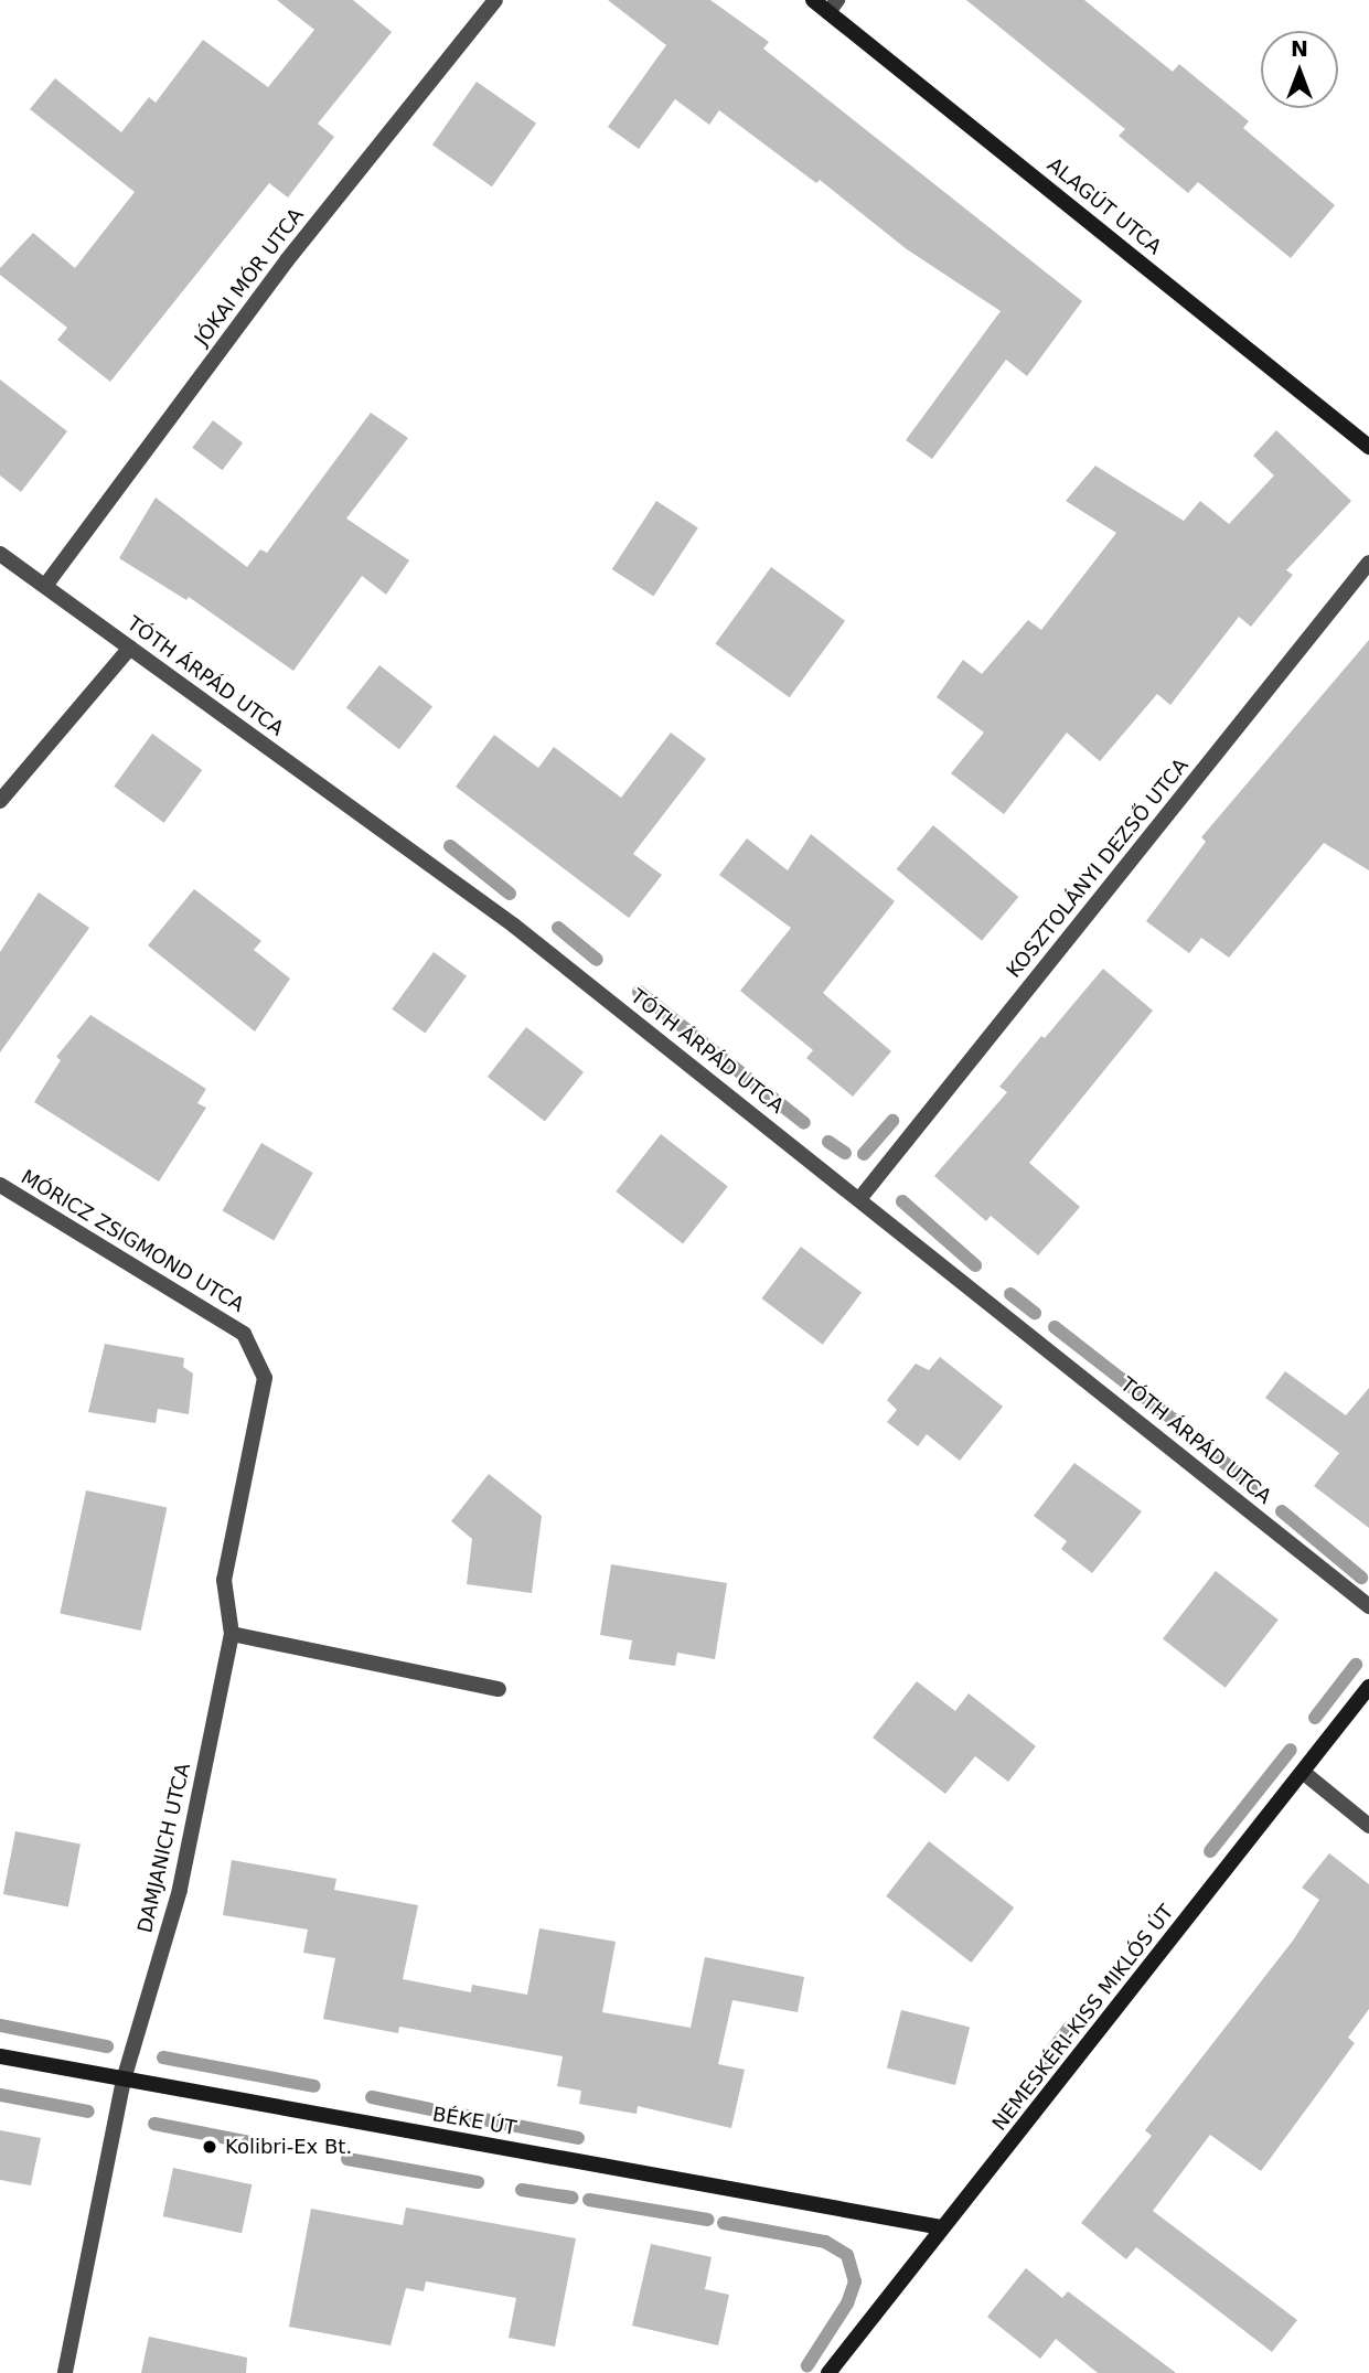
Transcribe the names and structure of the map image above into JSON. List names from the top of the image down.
{
  "streets": {
    "street": [
      "ALAGÚT UTCA",
      "JÓKAI MÓR UTCA",
      "TÓTH ÁRPÁD UTCA",
      "KOSZTOLÁNYI DEZSŐ UTCA",
      "MÓRICZ ZSIGMOND UTCA",
      "DAMJANICH UTCA",
      "NEMESKÉRI-KISS MIKLÓS ÚT",
      "BÉKE ÚT"
    ]
  },
  "crossings": [
    ["JÓKAI MÓR UTCA", "TÓTH ÁRPÁD UTCA"],
    ["TÓTH ÁRPÁD UTCA", "KOSZTOLÁNYI DEZSŐ UTCA"],
    ["MÓRICZ ZSIGMOND UTCA", "DAMJANICH UTCA"],
    ["DAMJANICH UTCA", "BÉKE ÚT"],
    ["NEMESKÉRI-KISS MIKLÓS ÚT", "BÉKE ÚT"]
  ],
  "places": ["Kolibri-Ex Bt."],
  "north": "top"
}
